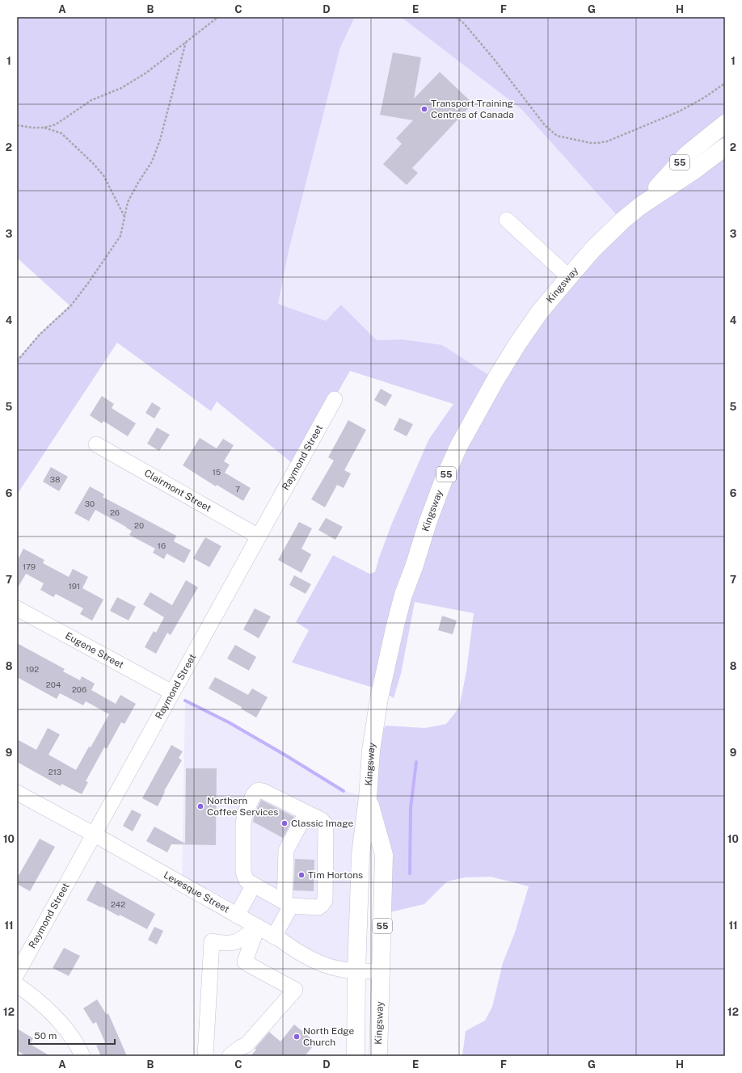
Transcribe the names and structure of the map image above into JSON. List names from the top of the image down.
{
  "streets": {
    "main road": ["55", "Kingsway"],
    "street": [
      "Raymond Street",
      "Clairmont Street",
      "Eugene Street",
      "Levesque Street"
    ]
  },
  "crossings": [
    ["Kingsway", "Levesque Street"],
    ["Raymond Street", "Clairmont Street"],
    ["Raymond Street", "Eugene Street"],
    ["Raymond Street", "Levesque Street"]
  ],
  "places": [
    "Transport Training Centres of Canada",
    "Northern Coffee Services",
    "Classic Image",
    "Tim Hortons",
    "North Edge Church"
  ],
  "house_numbers": [
    "15",
    "38",
    "7",
    "30",
    "26",
    "20",
    "16",
    "179",
    "191",
    "192",
    "204",
    "206",
    "213",
    "242"
  ],
  "scale_bar": "50 m",
  "grid": {
    "columns": [
      "A",
      "B",
      "C",
      "D",
      "E",
      "F",
      "G",
      "H"
    ],
    "rows": [
      "1",
      "2",
      "3",
      "4",
      "5",
      "6",
      "7",
      "8",
      "9",
      "10",
      "11",
      "12"
    ]
  }
}
